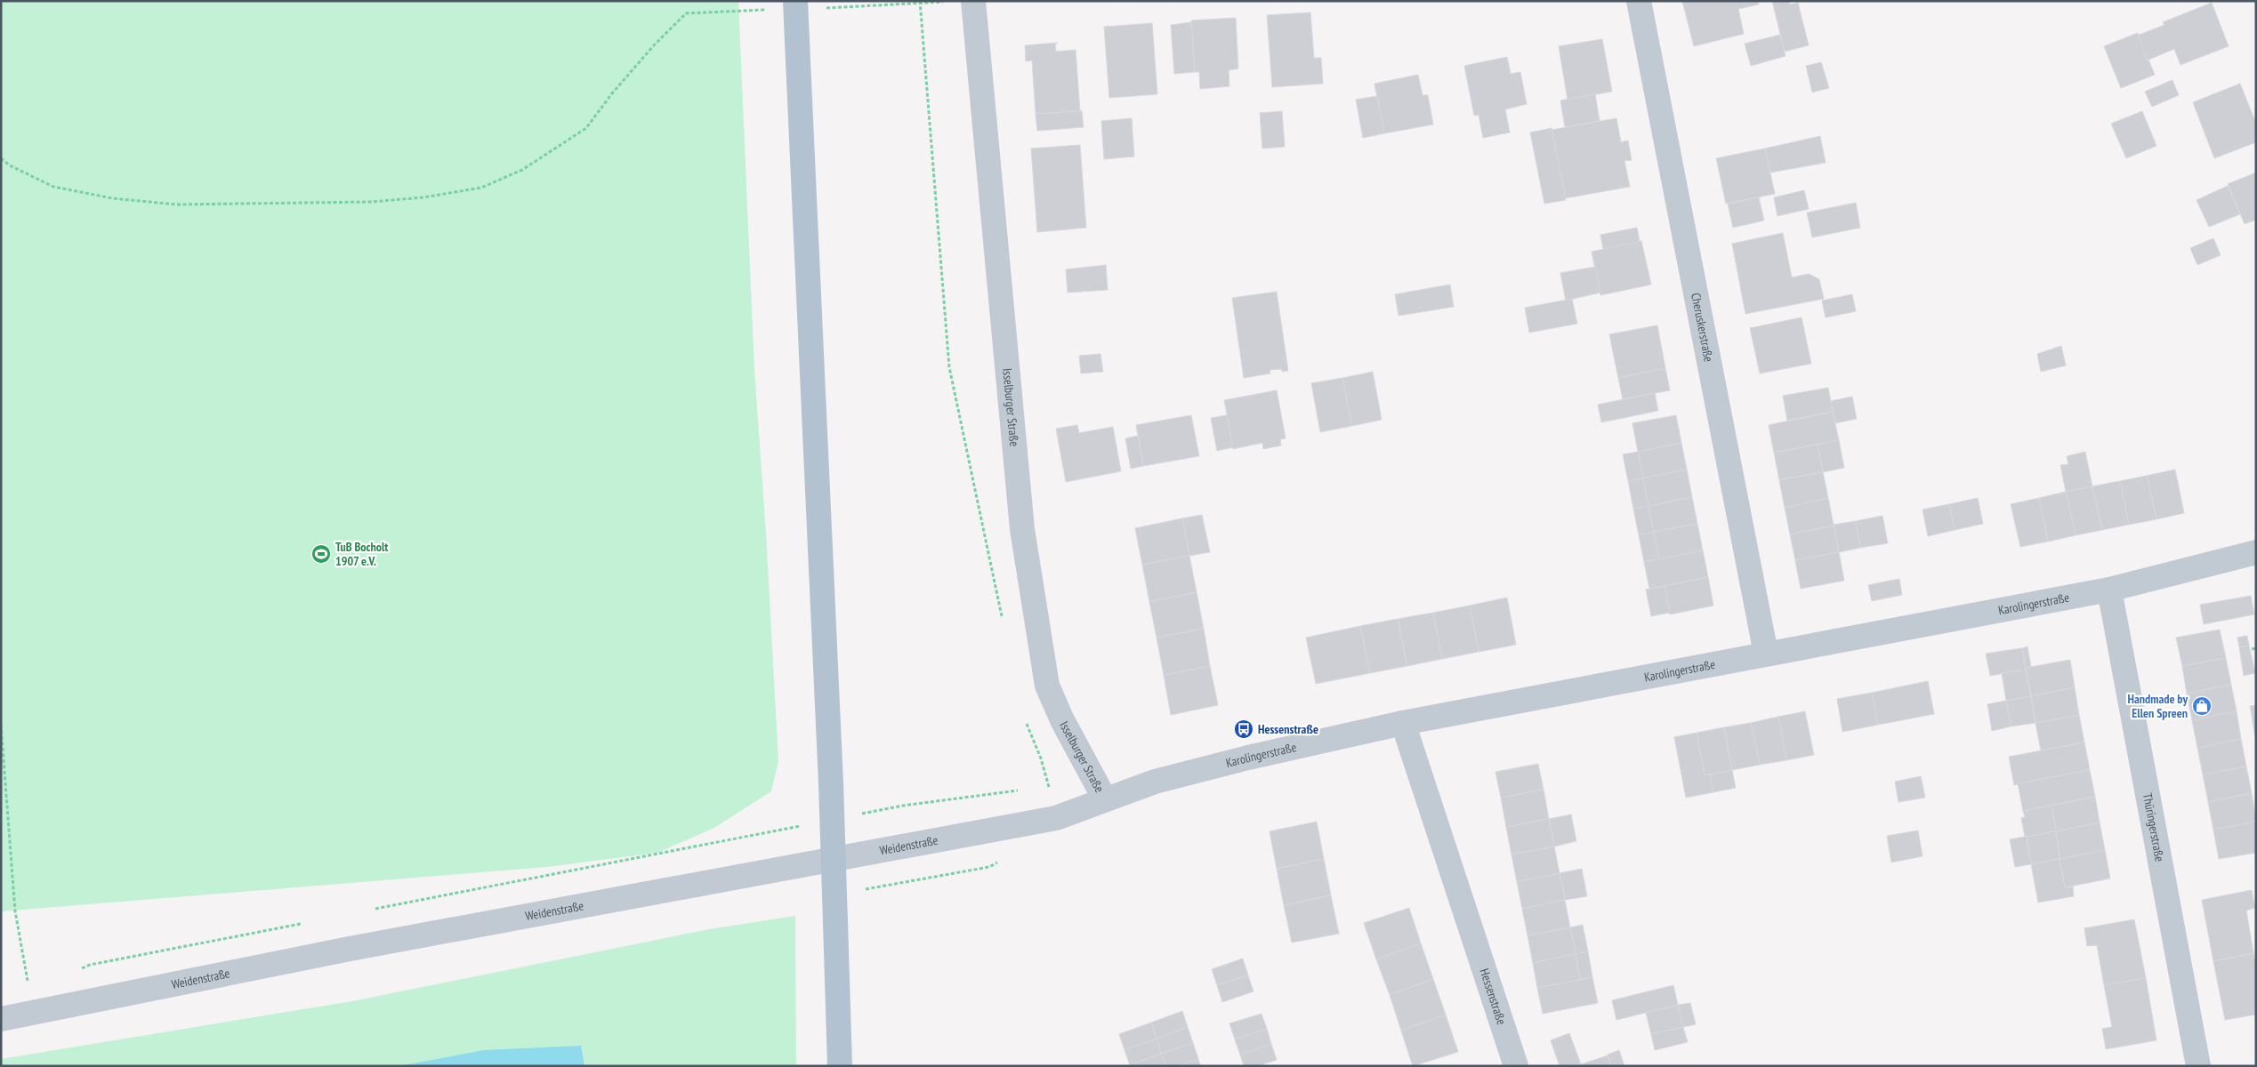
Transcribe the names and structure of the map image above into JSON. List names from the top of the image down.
{
  "streets": {
    "street": [
      "Cheruskerstraße",
      "Isselburger Straße",
      "Karolingerstraße",
      "Thüringerstraße",
      "Weidenstraße",
      "Hessenstraße"
    ]
  },
  "crossings": [
    ["Cheruskerstraße", "Karolingerstraße"],
    ["Isselburger Straße", "Karolingerstraße"],
    ["Isselburger Straße", "Weidenstraße"],
    ["Karolingerstraße", "Thüringerstraße"],
    ["Karolingerstraße", "Weidenstraße"],
    ["Karolingerstraße", "Hessenstraße"]
  ],
  "places": {
    "sports": ["TuB Bocholt 1907 e.V."],
    "shop": ["Handmade by Ellen Spreen"],
    "bus stop": ["Hessenstraße"]
  }
}
